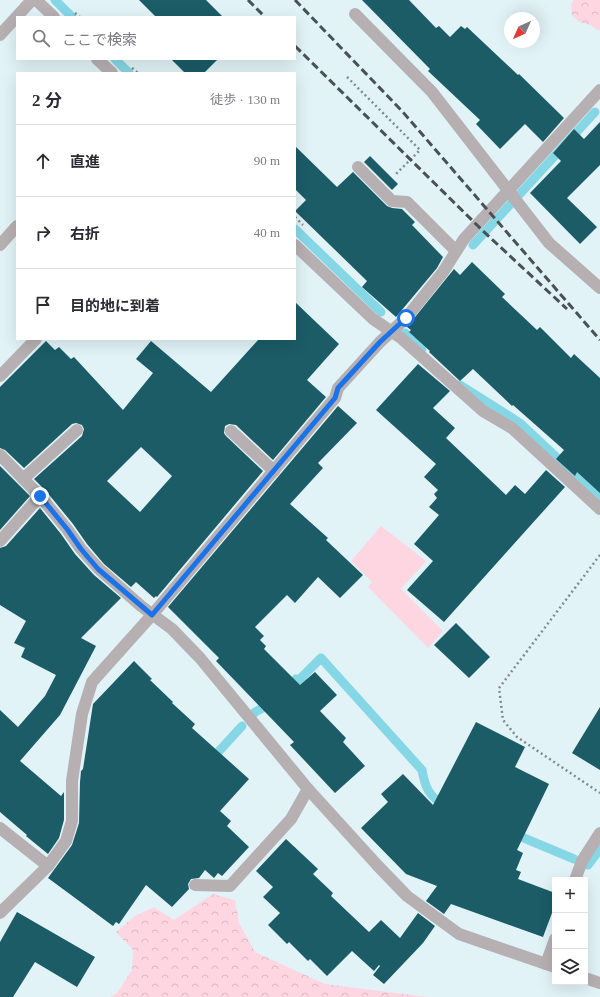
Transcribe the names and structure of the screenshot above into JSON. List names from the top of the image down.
{
  "north": "bottom left",
  "page": {
    "search": "ここで検索",
    "heading": ["2 分", "徒歩 · 130 m"],
    "list": [
      ["直進", "90 m"],
      ["右折", "40 m"],
      "目的地に到着"
    ],
    "map_buttons": ["+", "−"]
  }
}
